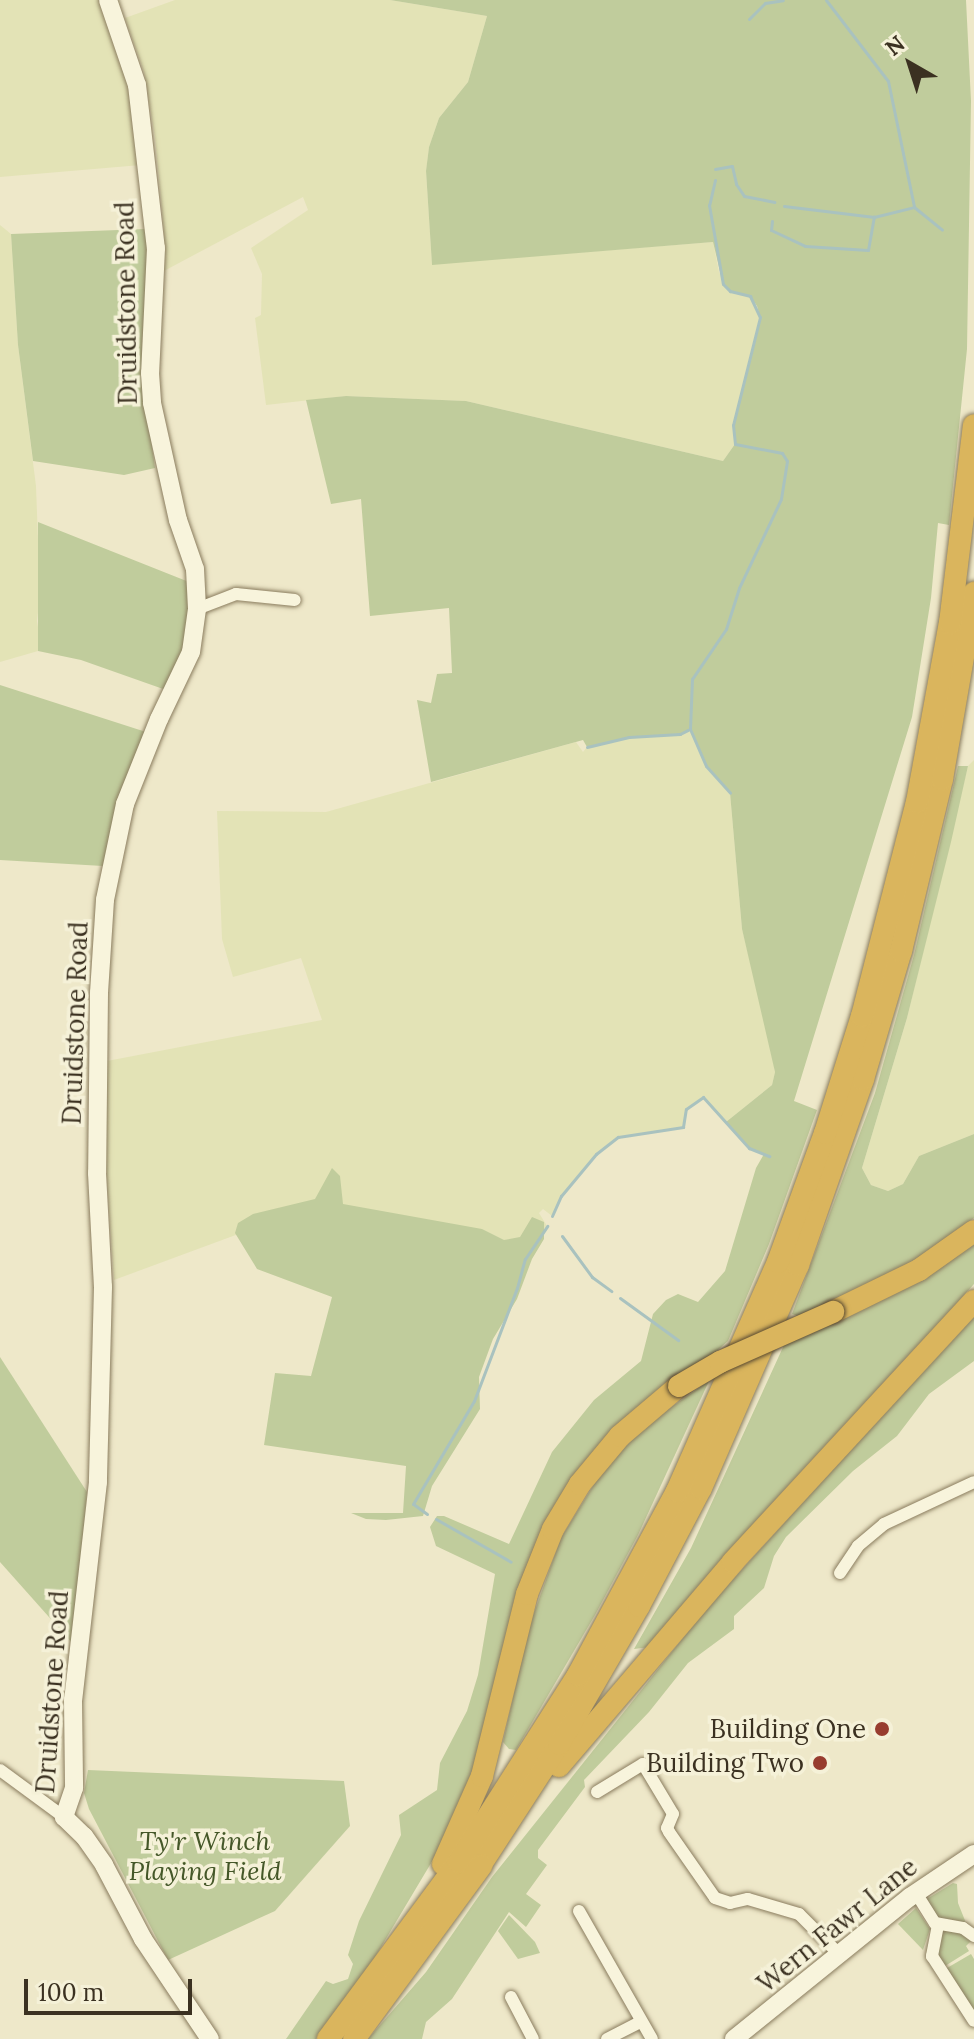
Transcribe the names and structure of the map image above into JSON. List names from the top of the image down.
{
  "streets": {
    "street": ["Druidstone Road", "Wern Fawr Lane"]
  },
  "parks": ["Ty'r Winch Playing Field"],
  "places": ["Building One", "Building Two"],
  "scale_bar": "100 m",
  "north": "top left"
}
